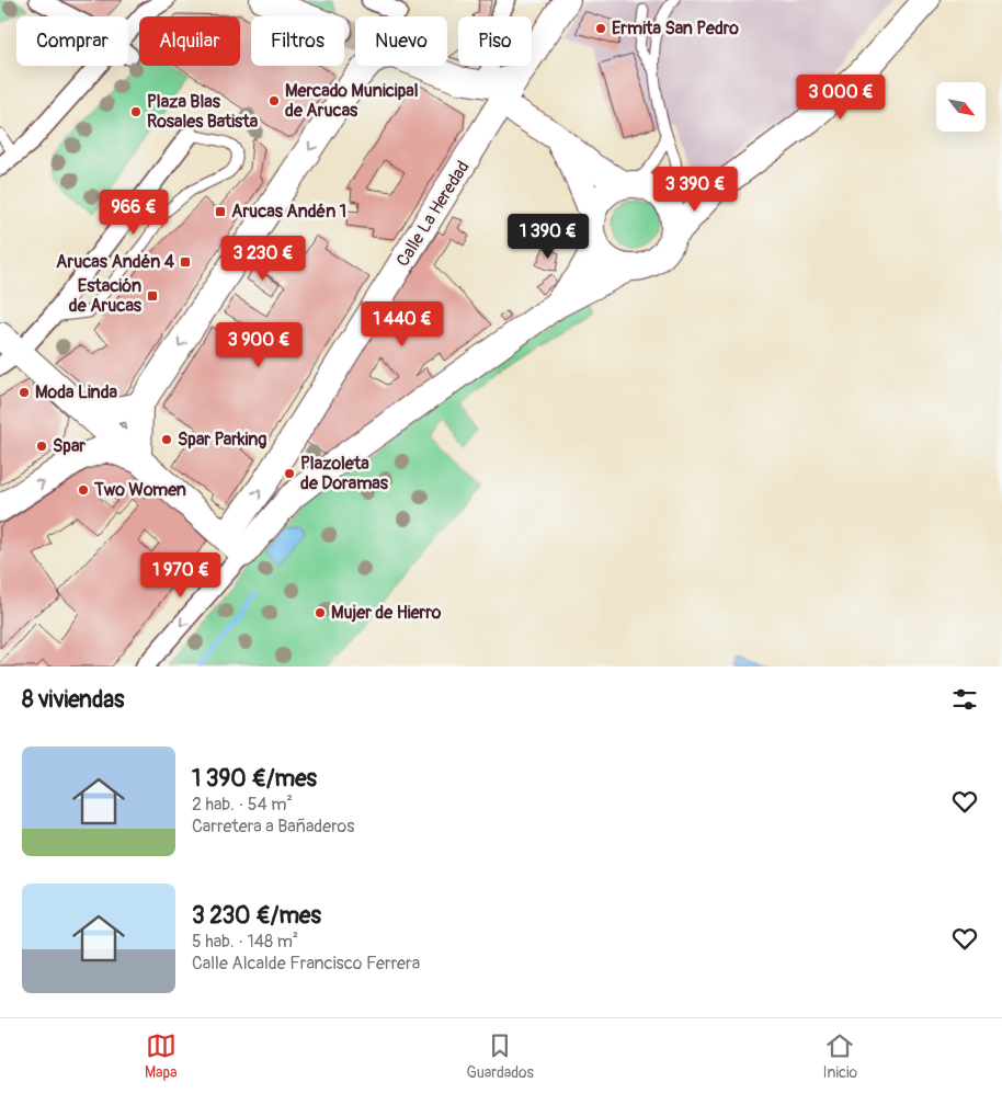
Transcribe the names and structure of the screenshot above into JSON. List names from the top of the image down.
{
  "streets": {
    "main road": ["Calle La Heredad"]
  },
  "places": {
    "other": [
      "Ermita San Pedro",
      "Mercado Municipal de Arucas",
      "Plaza Blas Rosales Batista",
      "Moda Linda",
      "Spar Parking",
      "Spar",
      "Plazoleta de Doramas",
      "Two Women",
      "Mujer de Hierro"
    ],
    "transit": ["Arucas Andén 1", "Arucas Andén 4", "Estación de Arucas"]
  },
  "north": "bottom right",
  "page": {
    "chip": [
      "Comprar",
      "Alquilar",
      "Filtros",
      "Nuevo",
      "Piso"
    ],
    "price": [
      "3 000 €",
      "3 390 €",
      "966 €",
      "1 390 €",
      "3 230 €",
      "1 440 €",
      "3 900 €",
      "1 970 €"
    ],
    "heading": "8 viviendas",
    "list": [
      {
        "name": "1 390 €/mes",
        "note": "2 hab. · 54 m² · Carretera a Bañaderos"
      },
      {
        "name": "3 230 €/mes",
        "note": "5 hab. · 148 m² · Calle Alcalde Francisco Ferrera"
      }
    ],
    "tabs": ["Mapa", "Guardados", "Inicio"]
  }
}
